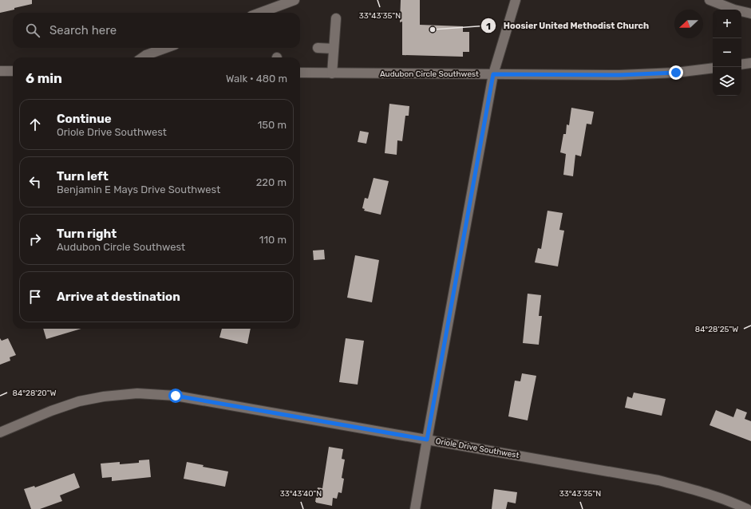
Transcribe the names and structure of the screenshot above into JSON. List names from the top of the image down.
{
  "streets": {
    "street": ["Audubon Circle Southwest", "Oriole Drive Southwest"]
  },
  "places": ["Hoosier United Methodist Church"],
  "north": "left",
  "page": {
    "map_buttons": ["+", "−"],
    "search": "Search here",
    "heading": ["6 min", "Walk · 480 m"],
    "list": [
      ["Continue", "Oriole Drive Southwest", "150 m"],
      ["Turn left", "Benjamin E Mays Drive Southwest", "220 m"],
      ["Turn right", "Audubon Circle Southwest", "110 m"],
      "Arrive at destination"
    ]
  },
  "coordinates": [
    "33°43'35\"N",
    "84°28'25\"W",
    "84°28'20\"W",
    "33°43'40\"N"
  ]
}
